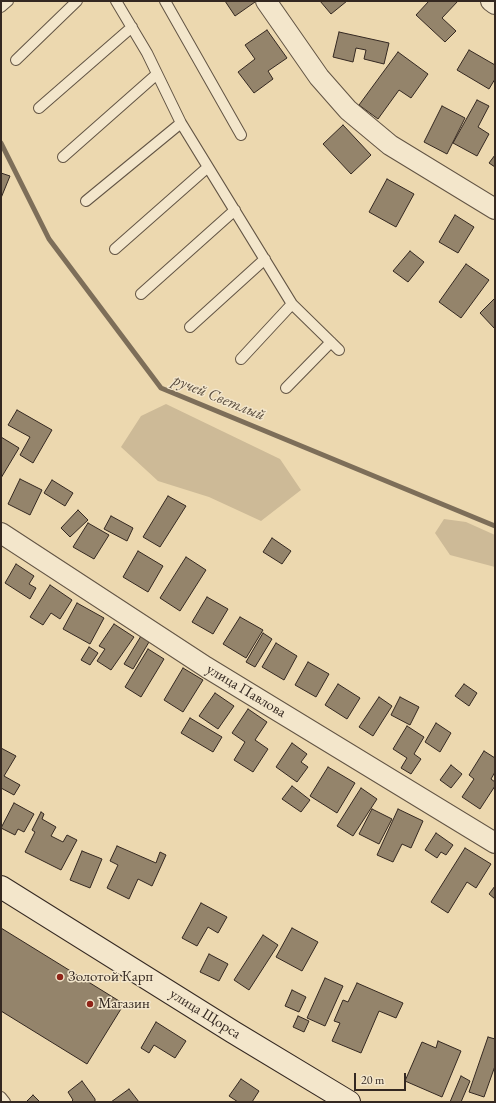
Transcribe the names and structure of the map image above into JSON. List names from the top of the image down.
{
  "streets": {
    "street": ["улица Павлова", "улица Щорса"]
  },
  "water": ["ручей Светлый"],
  "places": ["Золотой Карп", "Магазин"],
  "scale_bar": "20 m"
}
